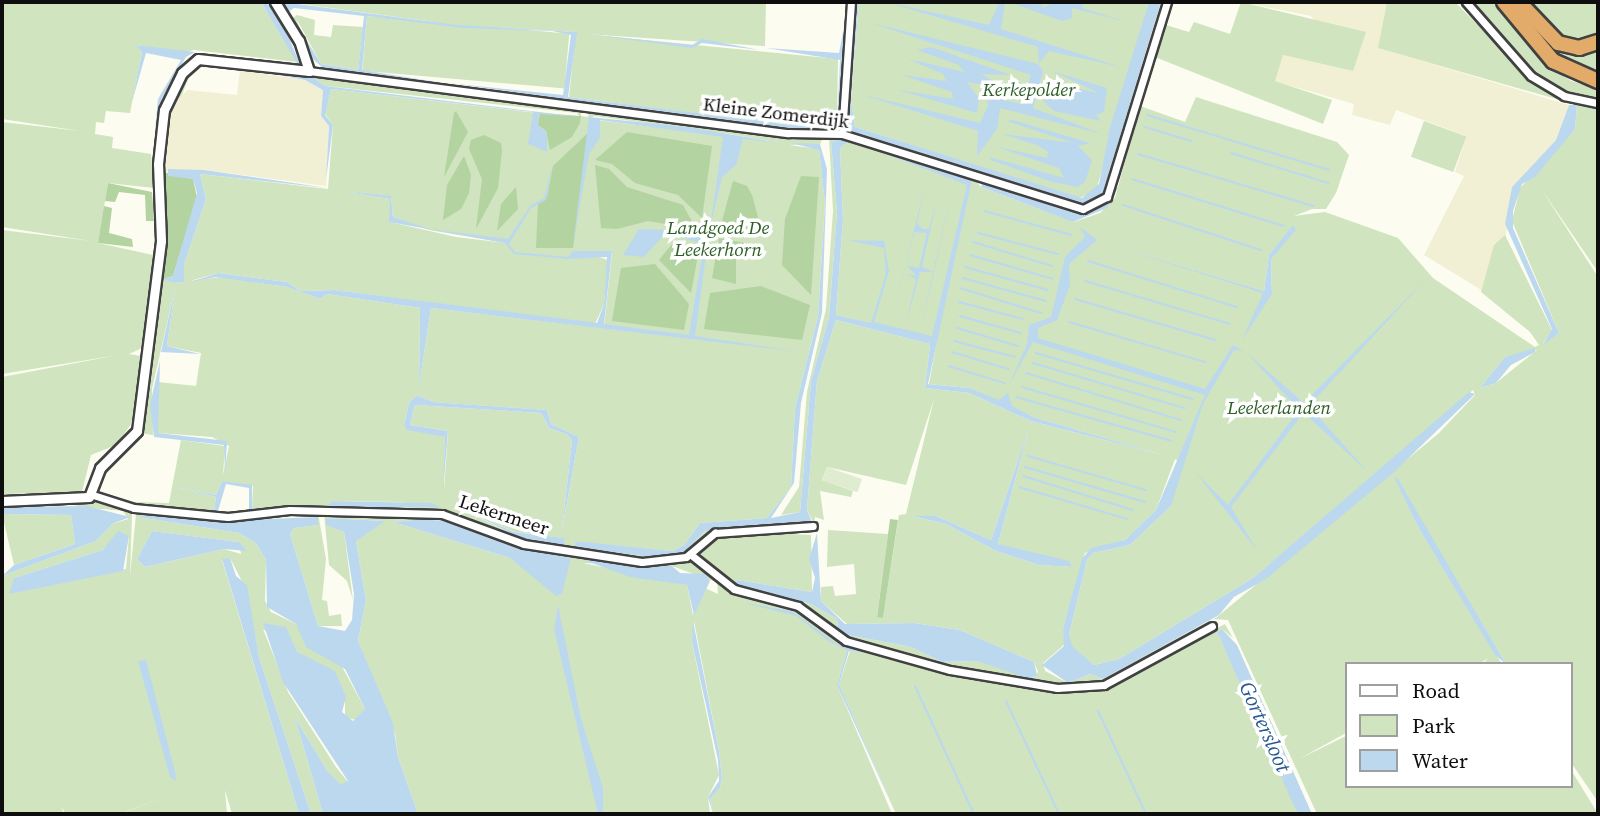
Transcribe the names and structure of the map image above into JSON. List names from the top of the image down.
{
  "streets": {
    "street": ["Kleine Zomerdijk", "Lekermeer"]
  },
  "water": ["Gortersloot"],
  "parks": ["Kerkepolder", "Landgoed De Leekerhorn", "Leekerlanden"],
  "legend": ["Road", "Park", "Water"]
}
